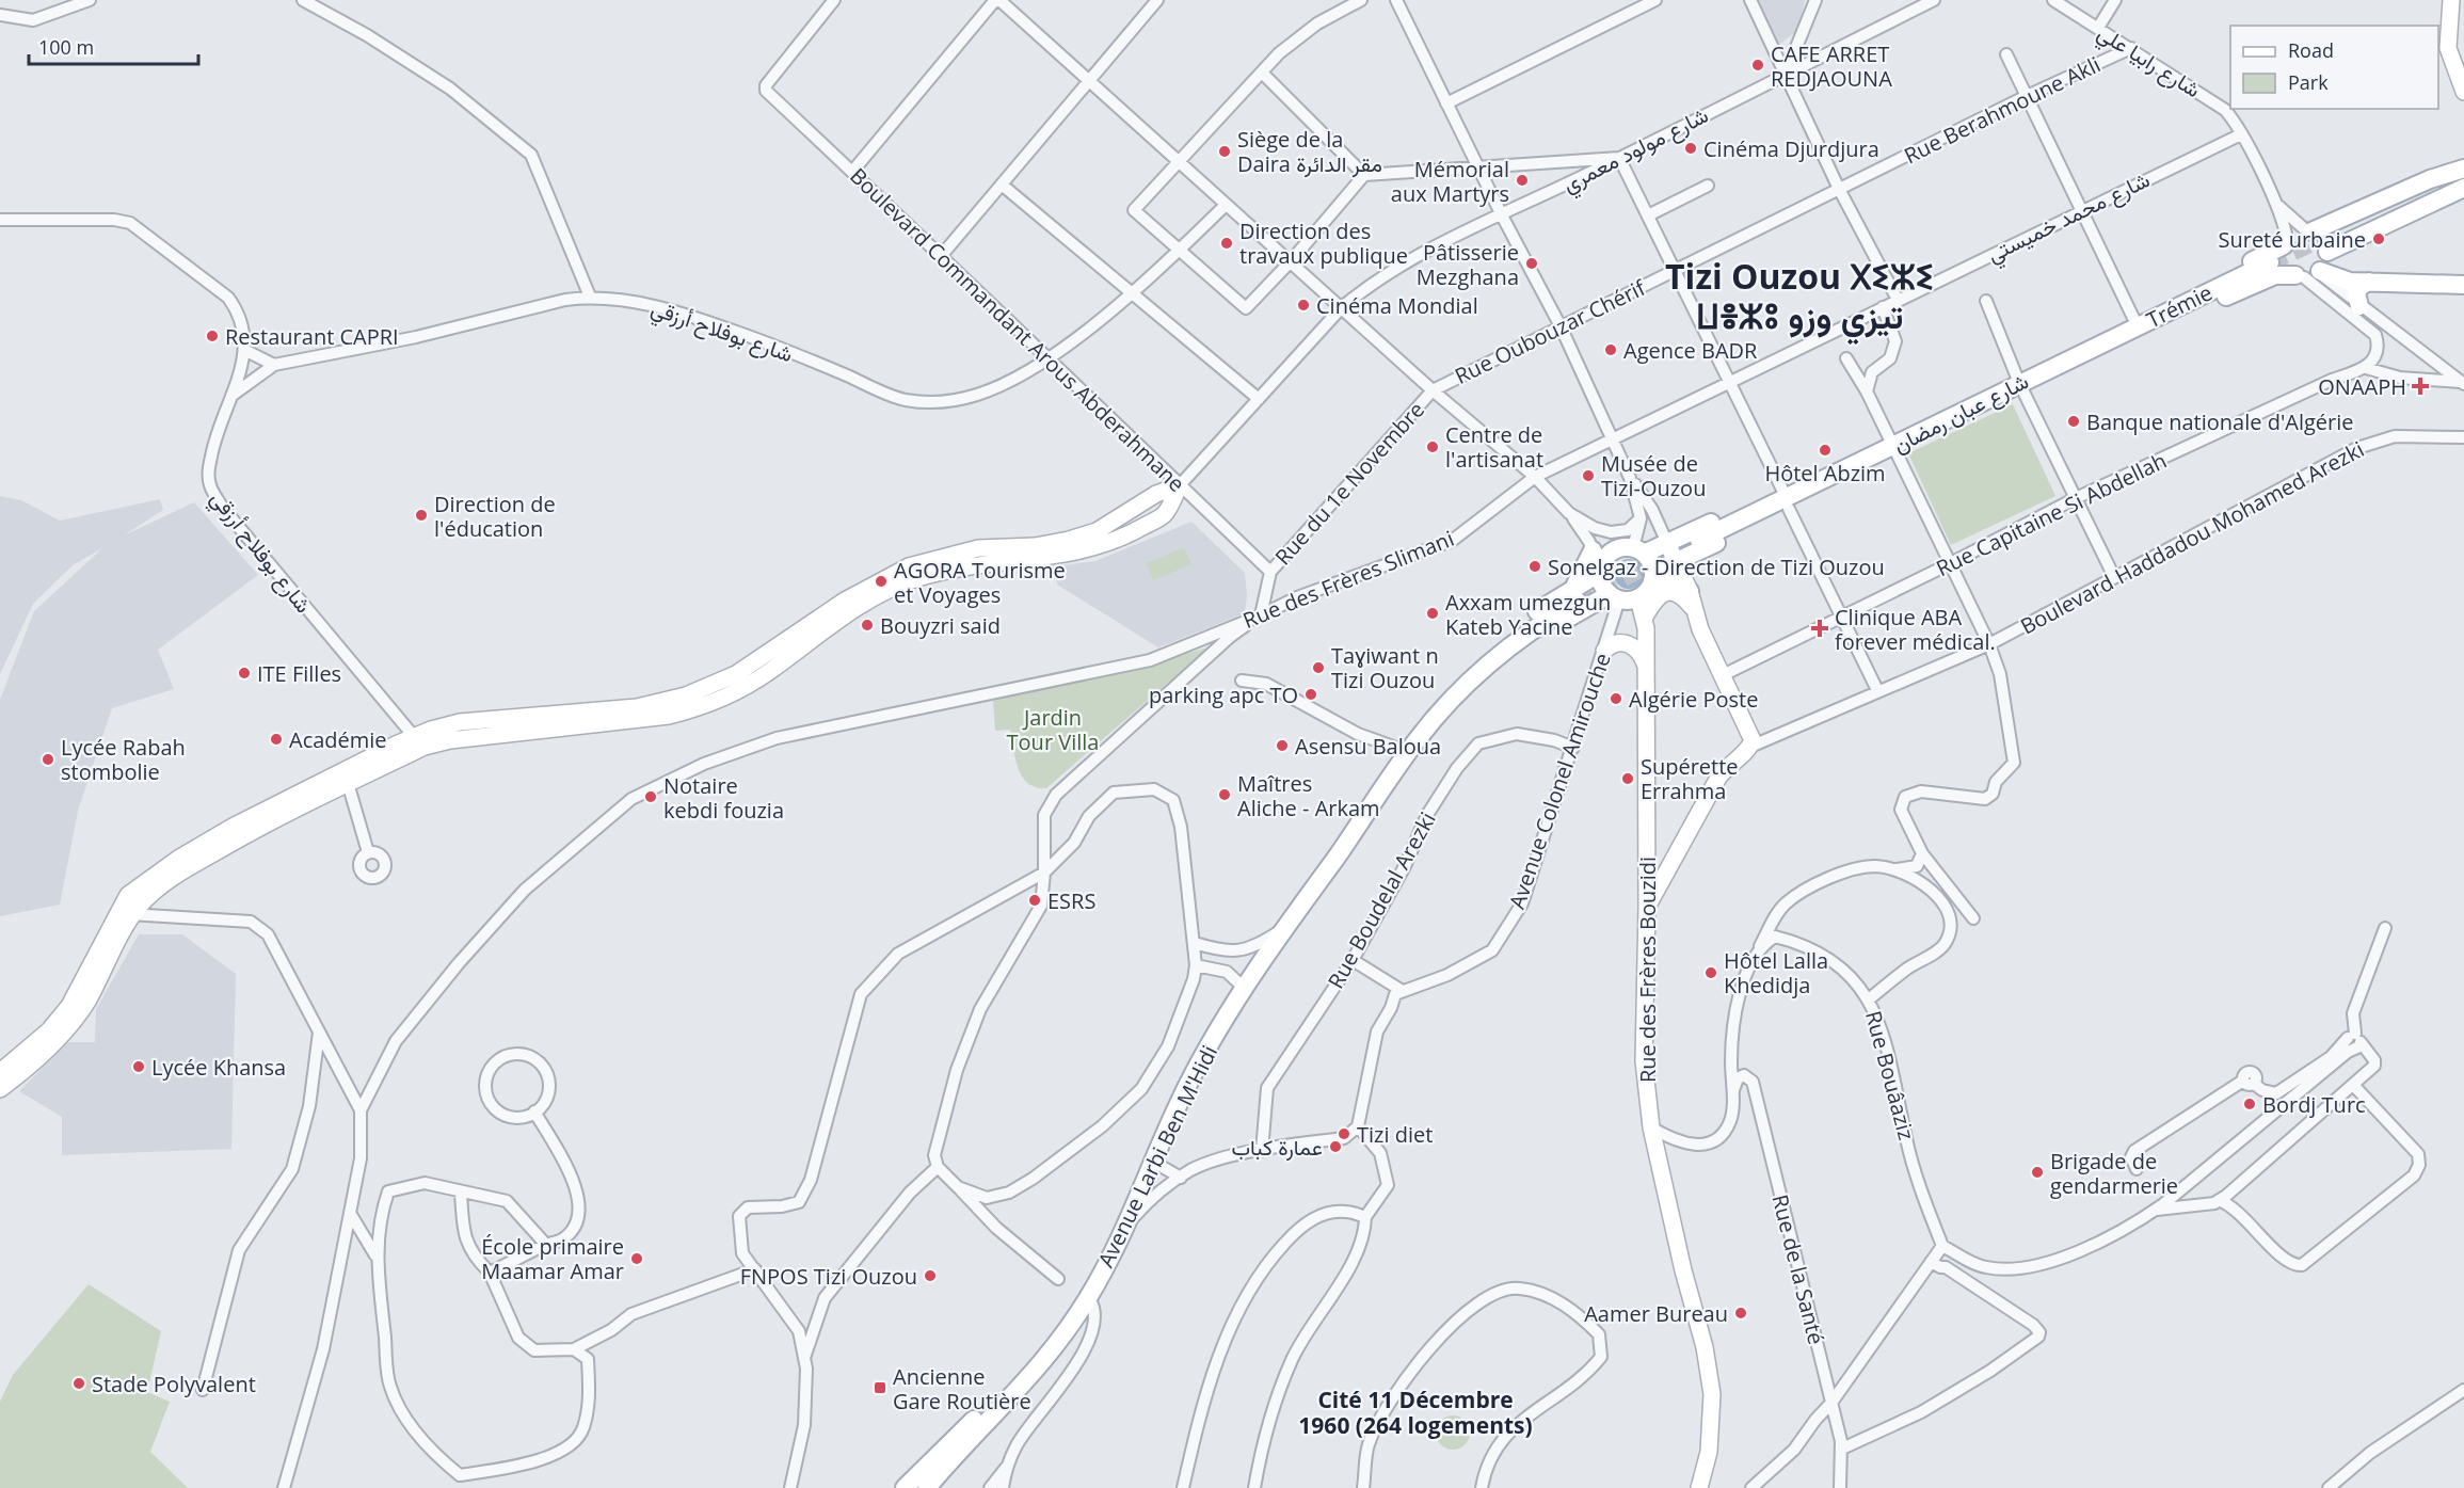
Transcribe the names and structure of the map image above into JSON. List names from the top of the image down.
{
  "streets": {
    "main road": [
      "Trémie",
      "شارع عبان رمضان",
      "Boulevard Haddadou Mohamed Arezki",
      "Rue des Frères Bouzidi",
      "Avenue Larbi Ben M'Hidi"
    ],
    "street": [
      "شارع رابيا علي",
      "Rue Berahmoune Akli",
      "شارع مولود معمري",
      "شارع محمد خميستي",
      "Boulevard Commandant Arous Abderahmane",
      "شارع بوفلاح أرزقي",
      "Rue Oubouzar Chérif",
      "Rue du 1e Novembre",
      "Rue Capitaine Si Abdellah",
      "Rue des Frères Slimani",
      "Avenue Colonel Amirouche",
      "Rue Boudelal Arezki",
      "Rue Bouâaziz",
      "Rue de la Santé"
    ]
  },
  "crossings": [
    ["شارع رابيا علي", "Rue Berahmoune Akli"],
    ["شارع رابيا علي", "شارع محمد خميستي"],
    ["Rue Berahmoune Akli", "Rue Oubouzar Chérif"],
    ["شارع مولود معمري", "Boulevard Commandant Arous Abderahmane"],
    ["شارع محمد خميستي", "Rue des Frères Slimani"],
    ["Trémie", "شارع عبان رمضان"],
    ["Boulevard Commandant Arous Abderahmane", "شارع بوفلاح أرزقي"],
    ["Boulevard Commandant Arous Abderahmane", "Rue du 1e Novembre"],
    ["Rue Oubouzar Chérif", "Rue du 1e Novembre"],
    ["Rue du 1e Novembre", "Rue des Frères Slimani"],
    ["Boulevard Haddadou Mohamed Arezki", "Rue des Frères Bouzidi"],
    ["Avenue Colonel Amirouche", "Rue Boudelal Arezki"],
    ["Avenue Colonel Amirouche", "Rue des Frères Bouzidi"],
    ["Avenue Colonel Amirouche", "Avenue Larbi Ben M'Hidi"],
    ["Rue des Frères Bouzidi", "Avenue Larbi Ben M'Hidi"]
  ],
  "districts": ["Tizi Ouzou ⵝⵉⵣⵉ ⵡⴻⵣⵓ تيزي وزو", "Cité 11 Décembre 1960 (264 logements)"],
  "parks": ["Jardin Tour Villa"],
  "places": {
    "other": [
      "CAFE ARRET REDJAOUNA",
      "Cinéma Djurdjura",
      "Siège de la Daira مقر الدائرة",
      "Mémorial aux Martyrs",
      "Sureté urbaine",
      "Direction des travaux publique",
      "Pâtisserie Mezghana",
      "Cinéma Mondial",
      "Restaurant CAPRI",
      "Agence BADR",
      "Banque nationale d'Algérie",
      "Centre de l'artisanat",
      "Hôtel Abzim",
      "Musée de Tizi-Ouzou",
      "Direction de l'éducation",
      "Sonelgaz - Direction de Tizi Ouzou",
      "AGORA Tourisme et Voyages",
      "Axxam umezgun Kateb Yacine",
      "Bouyzri said",
      "Taɣiwant n Tizi Ouzou",
      "ITE Filles",
      "parking apc TO",
      "Algérie Poste",
      "Académie",
      "Asensu Baloua",
      "Lycée Rabah stombolie",
      "Supérette Errahma",
      "Maîtres Aliche - Arkam",
      "Notaire kebdi fouzia",
      "ESRS",
      "Hôtel Lalla Khedidja",
      "Lycée Khansa",
      "Bordj Turc",
      "Tizi diet",
      "عمارة كباب",
      "Brigade de gendarmerie",
      "École primaire Maamar Amar",
      "FNPOS Tizi Ouzou",
      "Aamer Bureau",
      "Stade Polyvalent"
    ],
    "health": ["ONAAPH", "Clinique ABA forever médical."],
    "transit": ["Ancienne Gare Routière"]
  },
  "legend": ["Road", "Park"],
  "scale_bar": "100 m"
}
